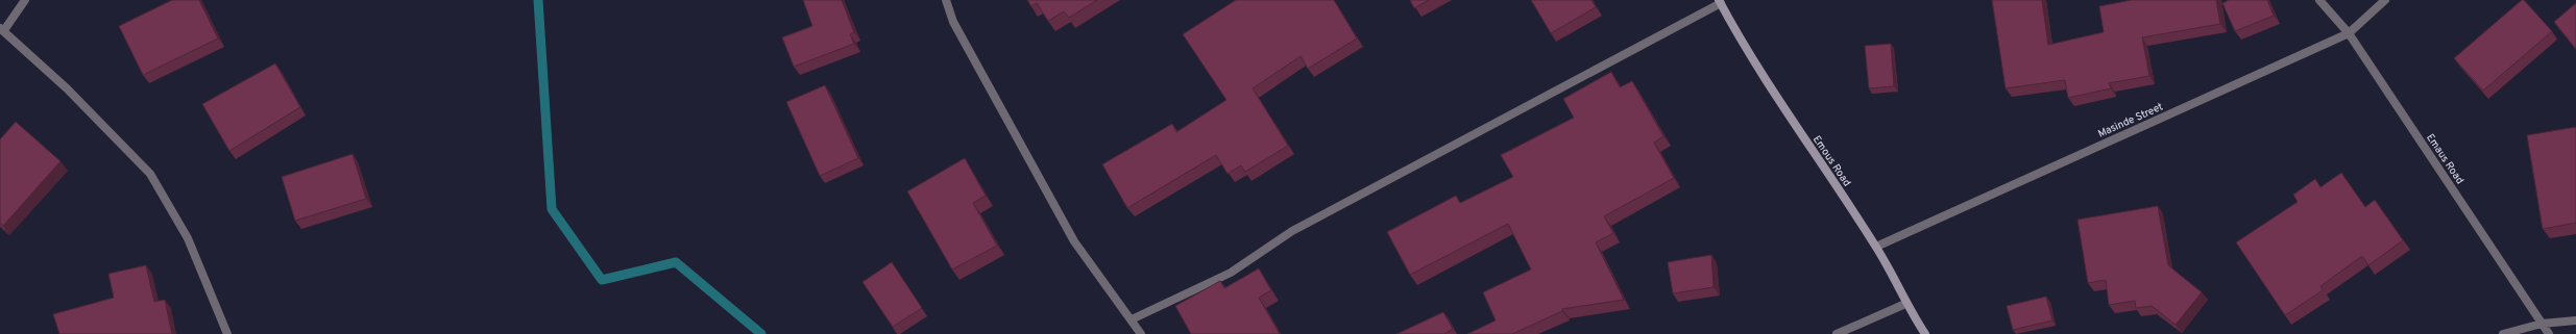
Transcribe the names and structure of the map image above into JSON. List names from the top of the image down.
{
  "streets": {
    "street": ["Masinde Street", "Emaus Road", "Emous Road"]
  },
  "crossings": [
    ["Masinde Street", "Emaus Road"],
    ["Masinde Street", "Emous Road"]
  ]
}
